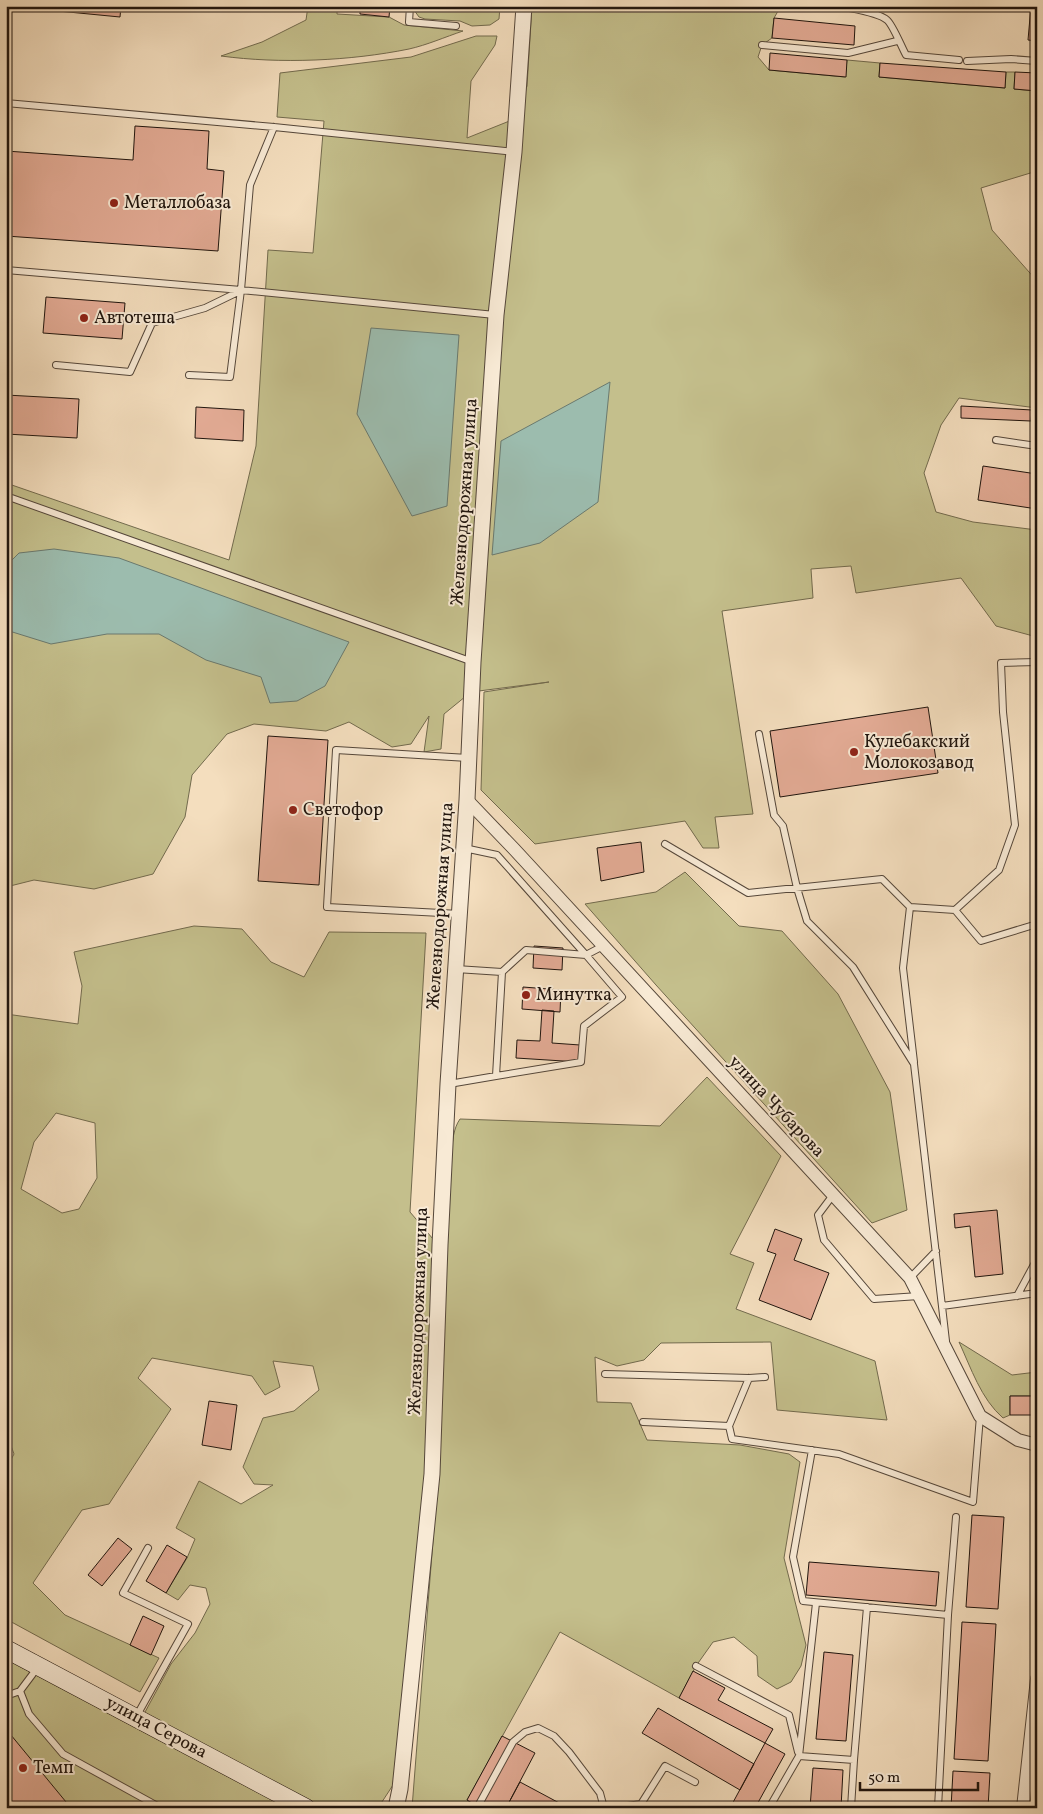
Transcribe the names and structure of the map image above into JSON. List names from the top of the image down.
{
  "streets": {
    "main road": ["улица Серова"],
    "street": ["Железнодорожная улица", "улица Чубарова"]
  },
  "crossings": [
    ["Железнодорожная улица", "улица Чубарова"]
  ],
  "places": [
    "Металлобаза",
    "Автотеша",
    "Кулебакский Молокозавод",
    "Светофор",
    "Минутка",
    "Темп"
  ],
  "scale_bar": "50 m"
}
